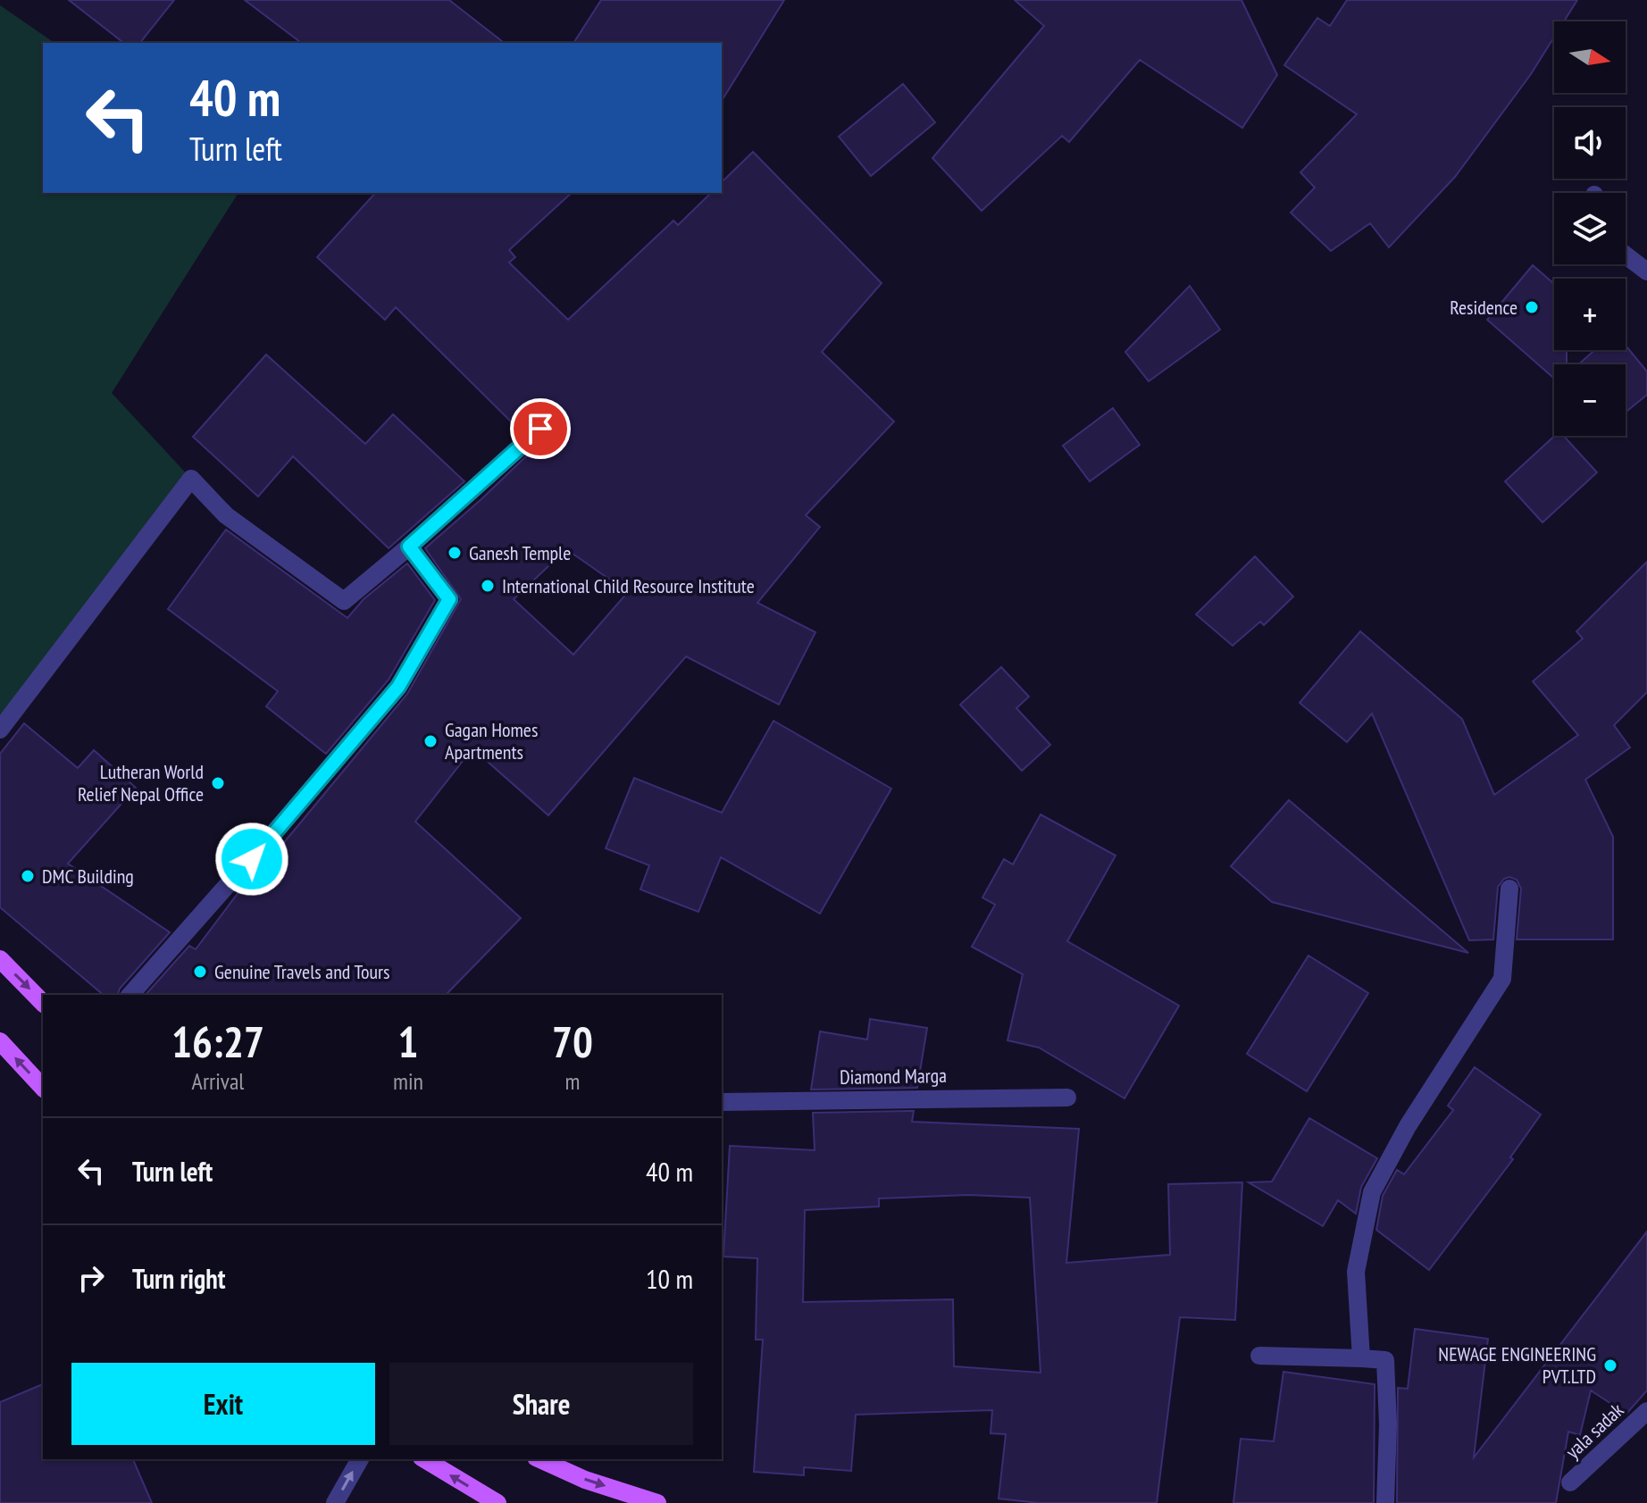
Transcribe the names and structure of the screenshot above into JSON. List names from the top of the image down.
{
  "streets": {
    "street": ["Diamond Marga", "yala sadak"]
  },
  "places": [
    "Residence",
    "Ganesh Temple",
    "International Child Resource Institute",
    "Gagan Homes Apartments",
    "Lutheran World Relief Nepal Office",
    "DMC Building",
    "Genuine Travels and Tours",
    "NEWAGE ENGINEERING PVT.LTD"
  ],
  "north": "right",
  "page": {
    "map_buttons": ["+", "−"],
    "turn": ["40 m", "Turn left"],
    "eta": [
      "16:27",
      "Arrival",
      "1",
      "min",
      "70",
      "m"
    ],
    "list": [
      {
        "name": "Turn left",
        "value": "40 m"
      },
      {
        "name": "Turn right",
        "value": "10 m"
      }
    ],
    "buttons": ["Exit", "Share"]
  }
}
